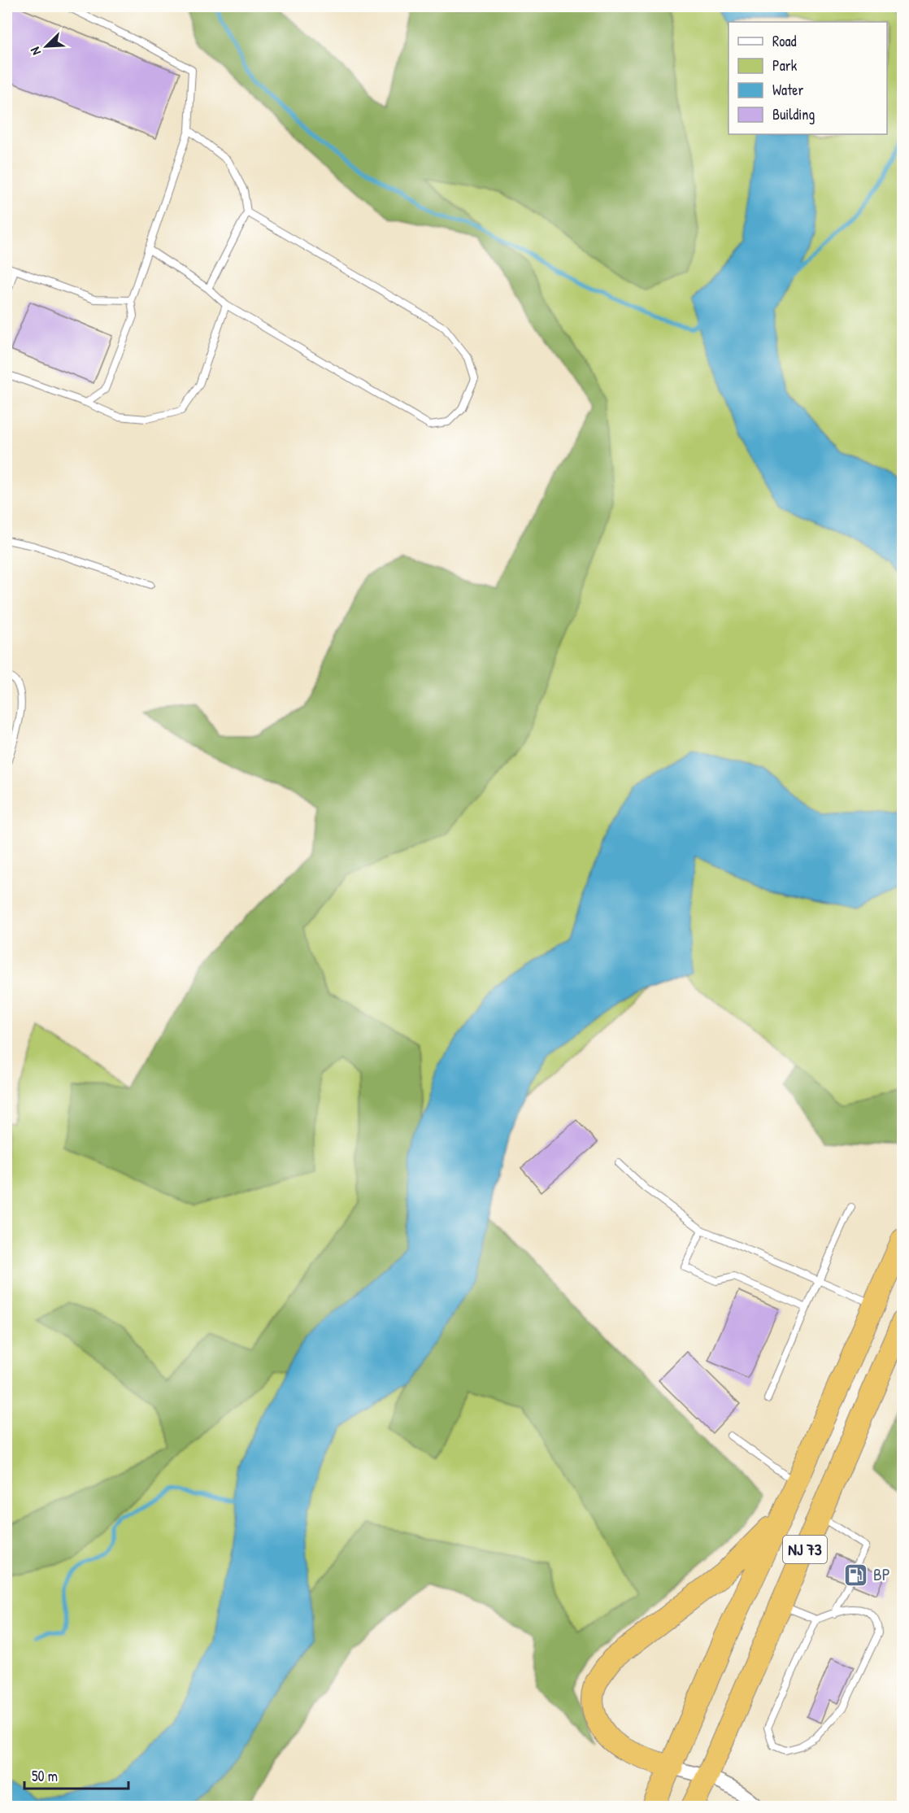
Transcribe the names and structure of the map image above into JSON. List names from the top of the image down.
{
  "streets": {
    "highway": ["NJ 73"]
  },
  "places": {
    "fuel station": ["BP"]
  },
  "legend": [
    "Road",
    "Park",
    "Water",
    "Building"
  ],
  "scale_bar": "50 m",
  "north": "bottom left"
}
